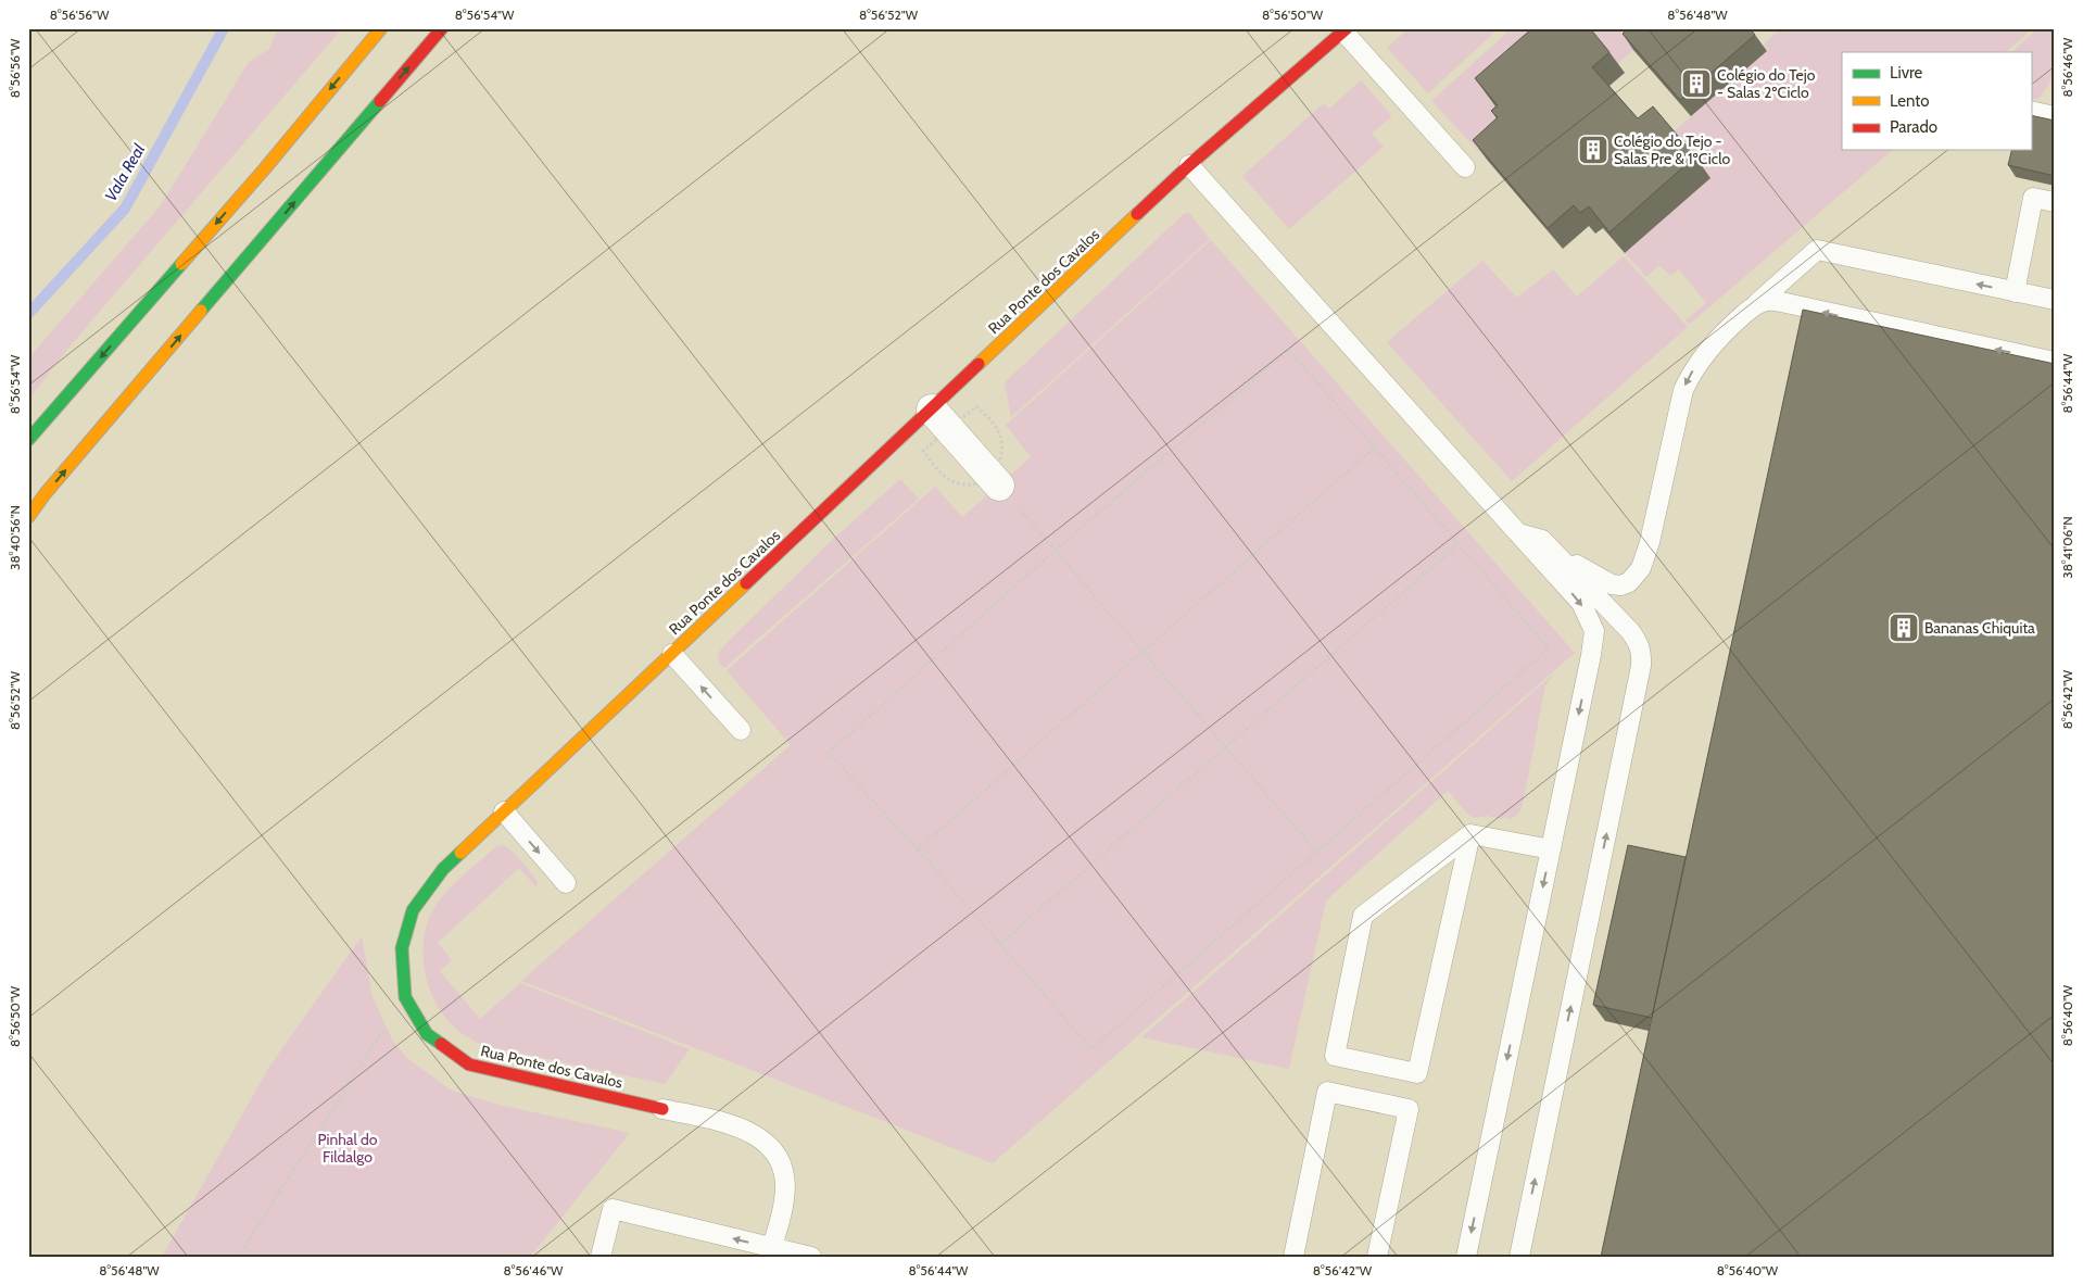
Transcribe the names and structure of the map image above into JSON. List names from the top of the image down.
{
  "streets": {
    "main road": ["Rua Ponte dos Cavalos"]
  },
  "water": ["Vala Real"],
  "parks": ["Pinhal do Fildalgo"],
  "places": {
    "building": ["Colégio do Tejo - Salas 2ºCiclo", "Colégio do Tejo - Salas Pre & 1ºCiclo", "Bananas Chiquita"]
  },
  "legend": ["Livre", "Lento", "Parado"],
  "coordinates": [
    "8°56'56\"W",
    "8°56'54\"W",
    "8°56'52\"W",
    "8°56'50\"W",
    "8°56'48\"W",
    "8°56'46\"W",
    "8°56'44\"W",
    "38°40'56\"N",
    "38°41'06\"N",
    "8°56'42\"W",
    "8°56'40\"W"
  ]
}
